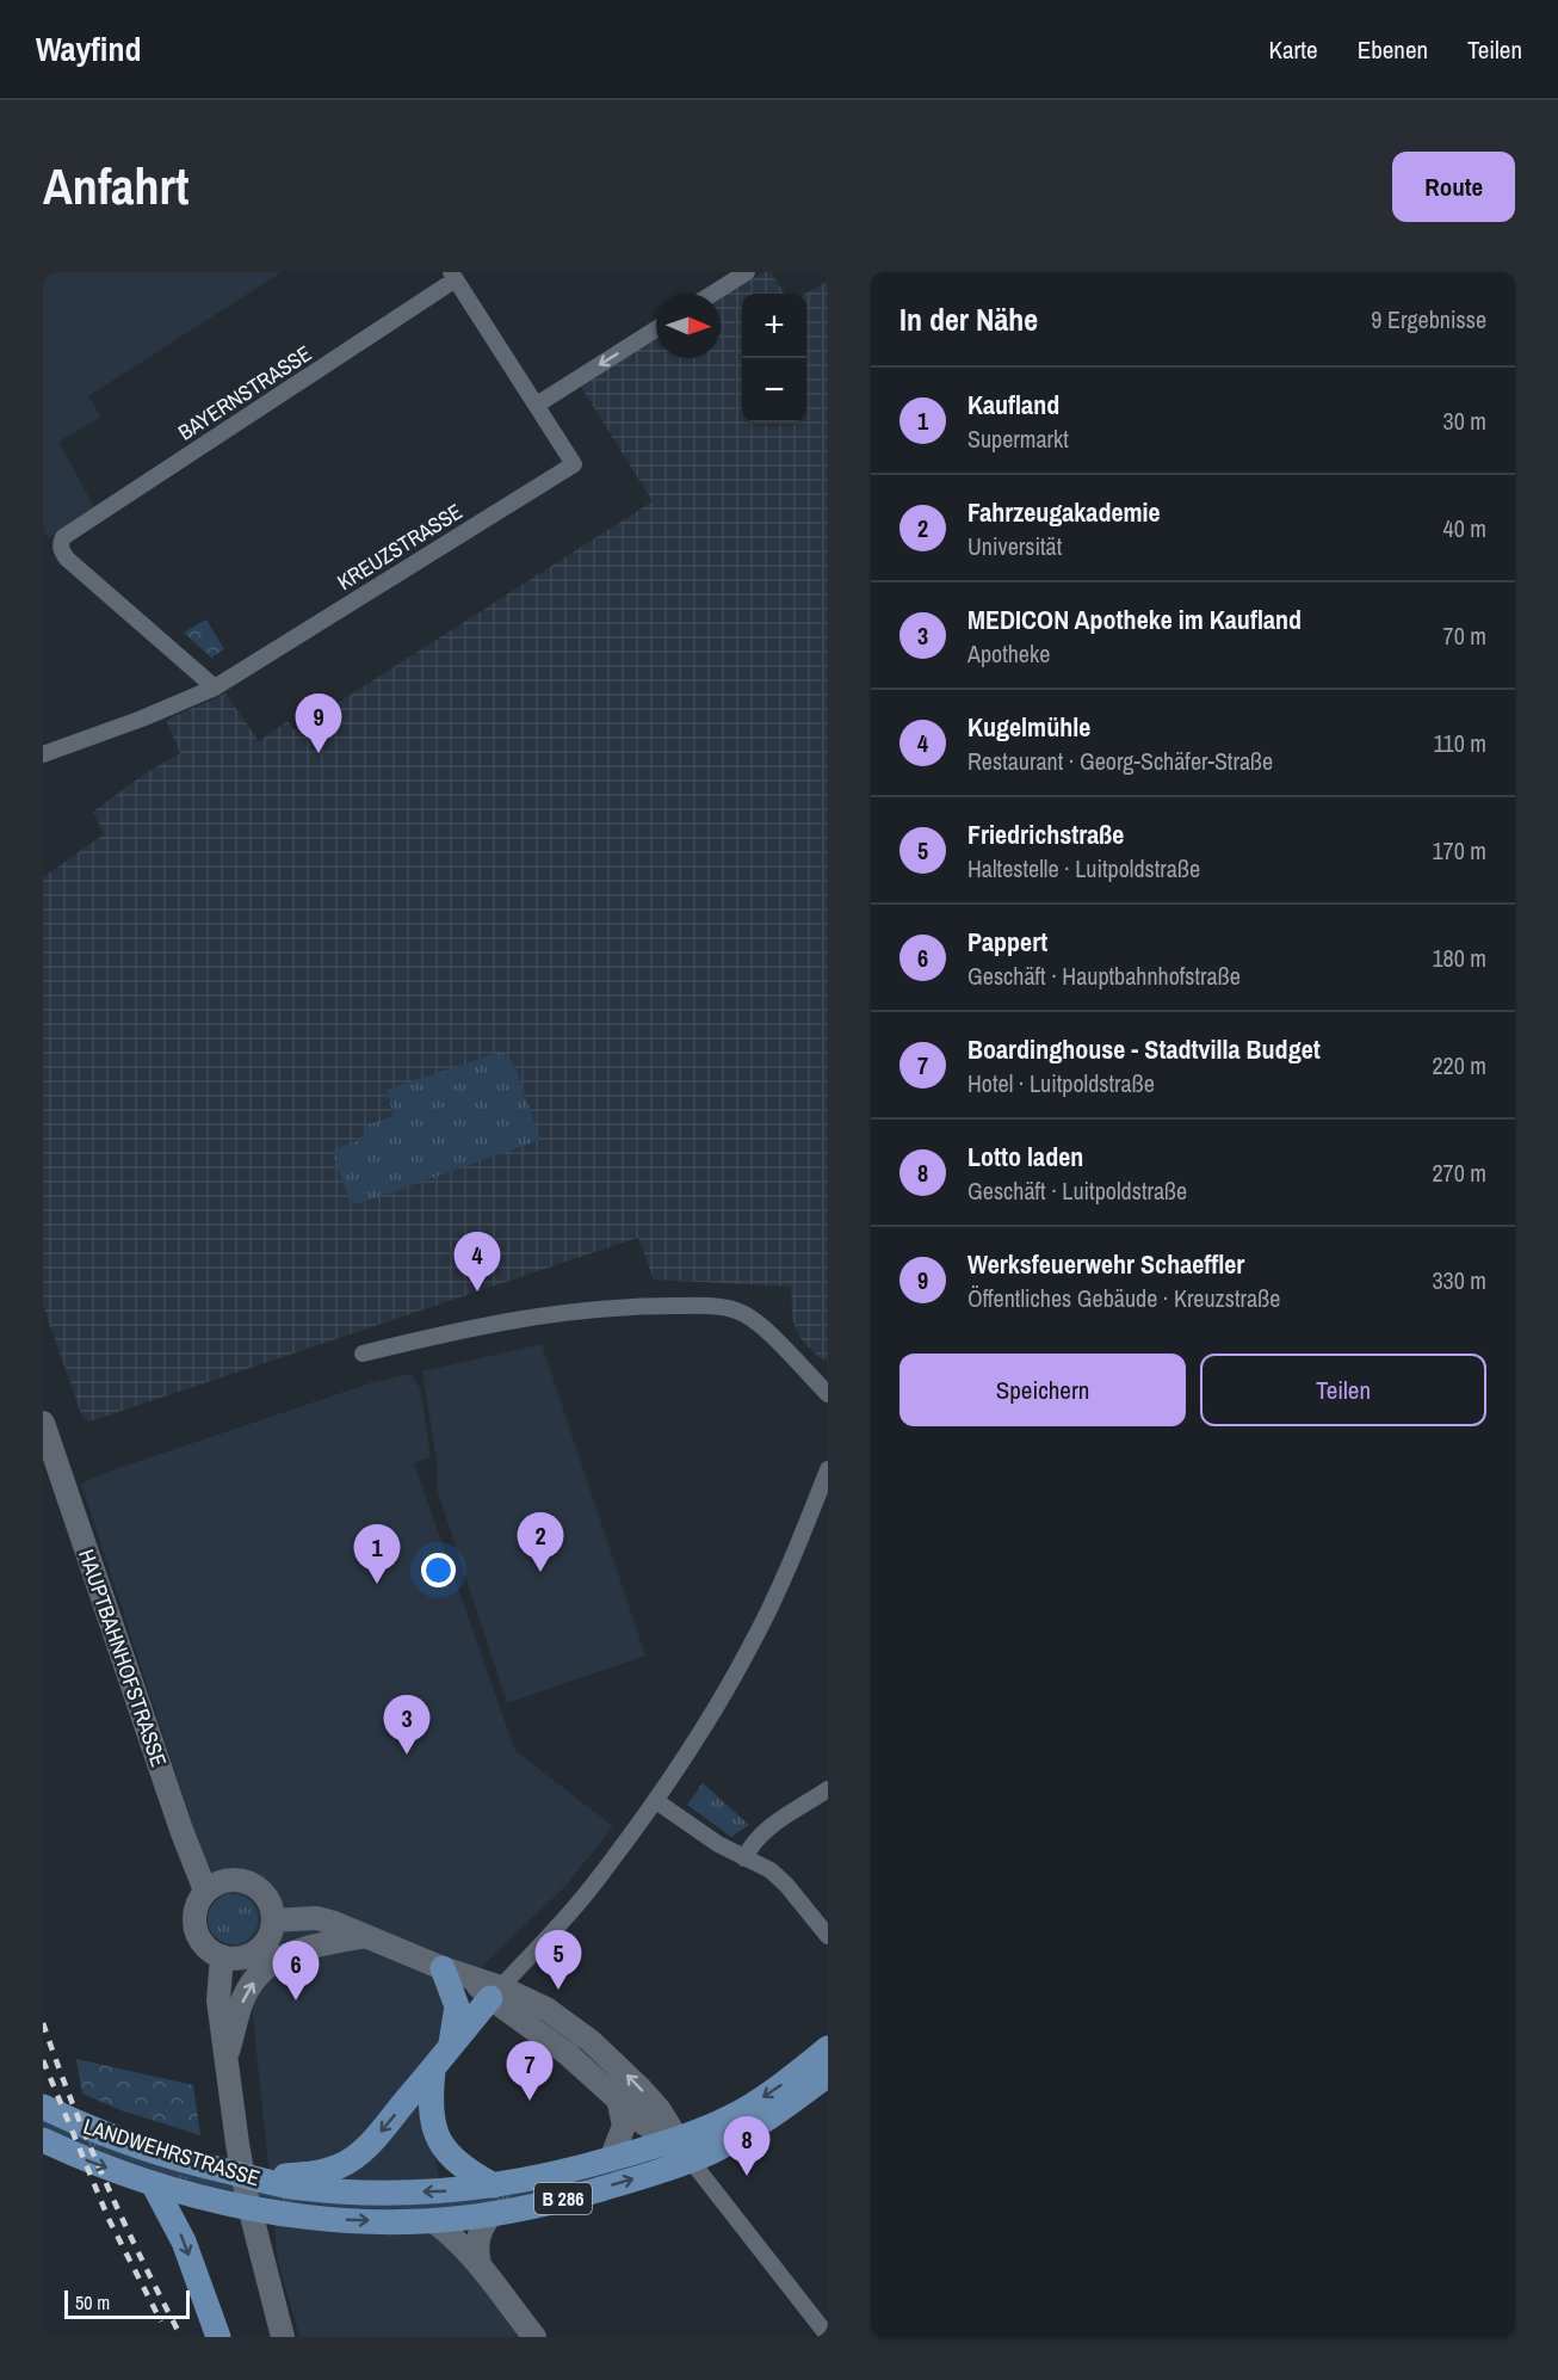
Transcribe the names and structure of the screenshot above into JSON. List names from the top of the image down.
{
  "streets": {
    "main road": ["LANDWEHRSTRASSE", "B 286"],
    "street": ["BAYERNSTRASSE", "KREUZSTRASSE", "HAUPTBAHNHOFSTRASSE"]
  },
  "crossings": [
    ["BAYERNSTRASSE", "KREUZSTRASSE"]
  ],
  "scale_bar": "50 m",
  "north": "right",
  "page": {
    "header": "Wayfind",
    "nav": ["Karte", "Ebenen", "Teilen"],
    "buttons": [
      "Route",
      ["Speichern", "Teilen"]
    ],
    "title": "Anfahrt",
    "heading": ["In der Nähe", "9 Ergebnisse"],
    "map_buttons": ["+", "−"],
    "list": [
      {
        "mark": "1",
        "name": "Kaufland",
        "note": "Supermarkt",
        "value": "30 m"
      },
      {
        "mark": "2",
        "name": "Fahrzeugakademie",
        "note": "Universität",
        "value": "40 m"
      },
      {
        "mark": "3",
        "name": "MEDICON Apotheke im Kaufland",
        "note": "Apotheke",
        "value": "70 m"
      },
      {
        "mark": "4",
        "name": "Kugelmühle",
        "note": "Restaurant · Georg-Schäfer-Straße",
        "value": "110 m"
      },
      {
        "mark": "5",
        "name": "Friedrichstraße",
        "note": "Haltestelle · Luitpoldstraße",
        "value": "170 m"
      },
      {
        "mark": "6",
        "name": "Pappert",
        "note": "Geschäft · Hauptbahnhofstraße",
        "value": "180 m"
      },
      {
        "mark": "7",
        "name": "Boardinghouse - Stadtvilla Budget",
        "note": "Hotel · Luitpoldstraße",
        "value": "220 m"
      },
      {
        "mark": "8",
        "name": "Lotto laden",
        "note": "Geschäft · Luitpoldstraße",
        "value": "270 m"
      },
      {
        "mark": "9",
        "name": "Werksfeuerwehr Schaeffler",
        "note": "Öffentliches Gebäude · Kreuzstraße",
        "value": "330 m"
      }
    ],
    "pins": [
      "9",
      "4",
      "2",
      "1",
      "3",
      "5",
      "6",
      "7",
      "8"
    ],
    "scale": "50 m"
  }
}
